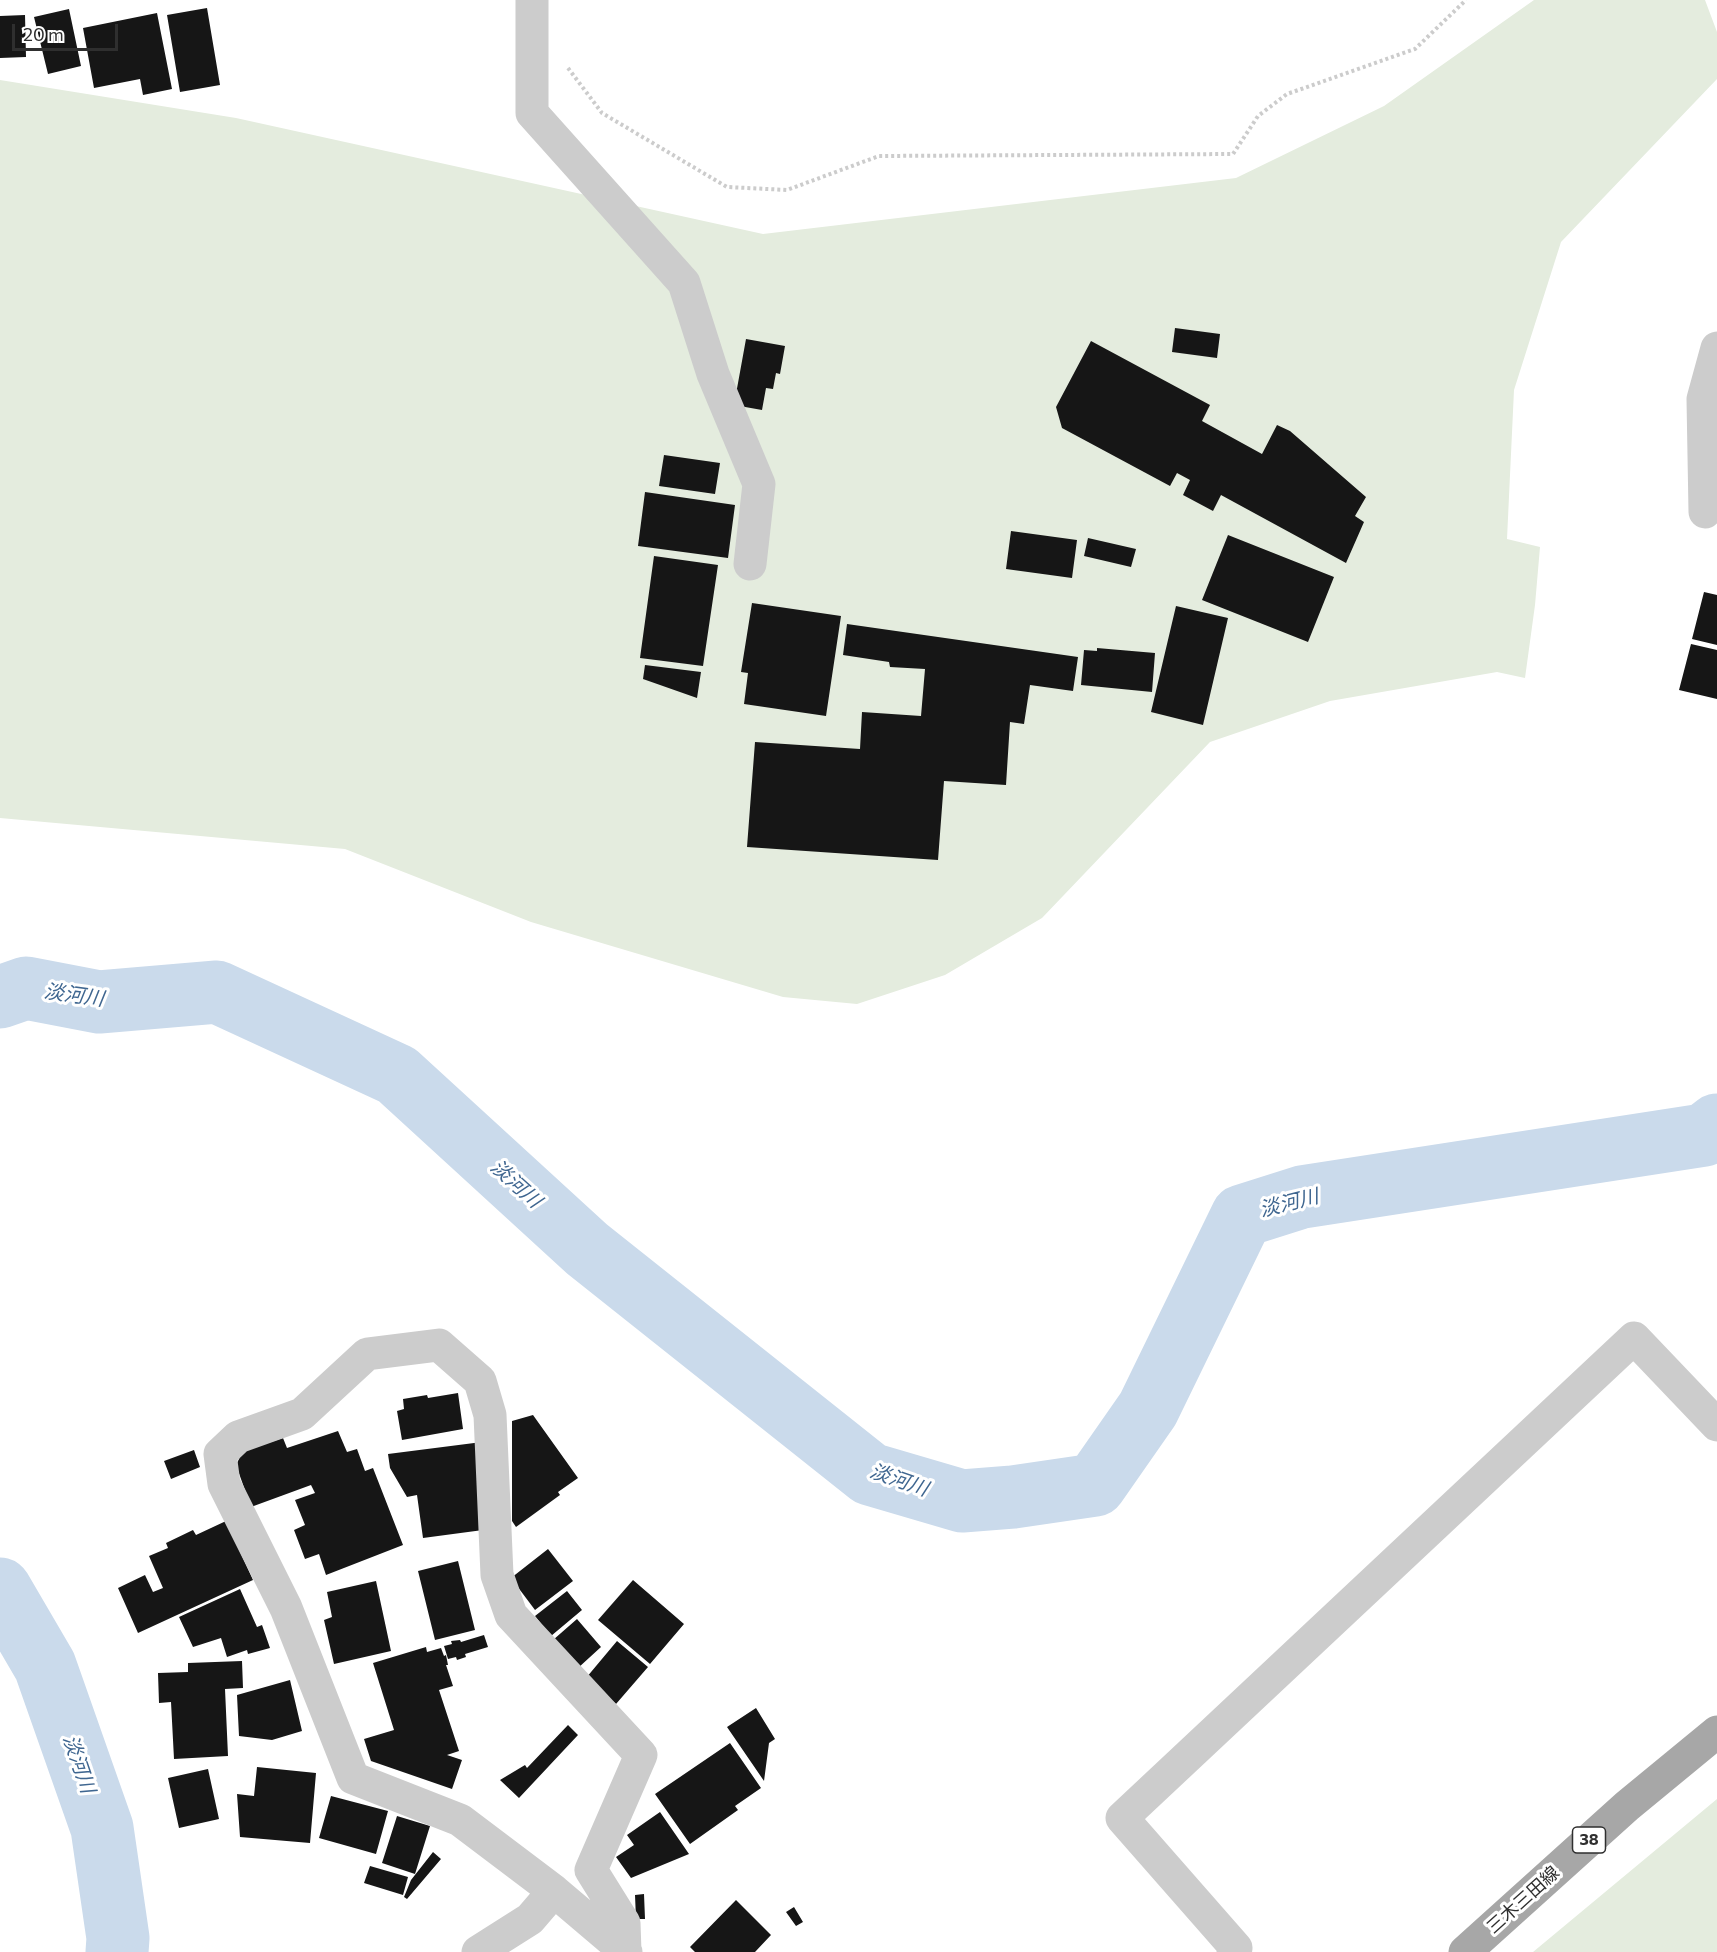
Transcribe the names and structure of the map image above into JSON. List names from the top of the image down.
{
  "streets": {
    "main road": ["38", "三木三田線"]
  },
  "water": ["淡河川"],
  "scale_bar": "20 m"
}
